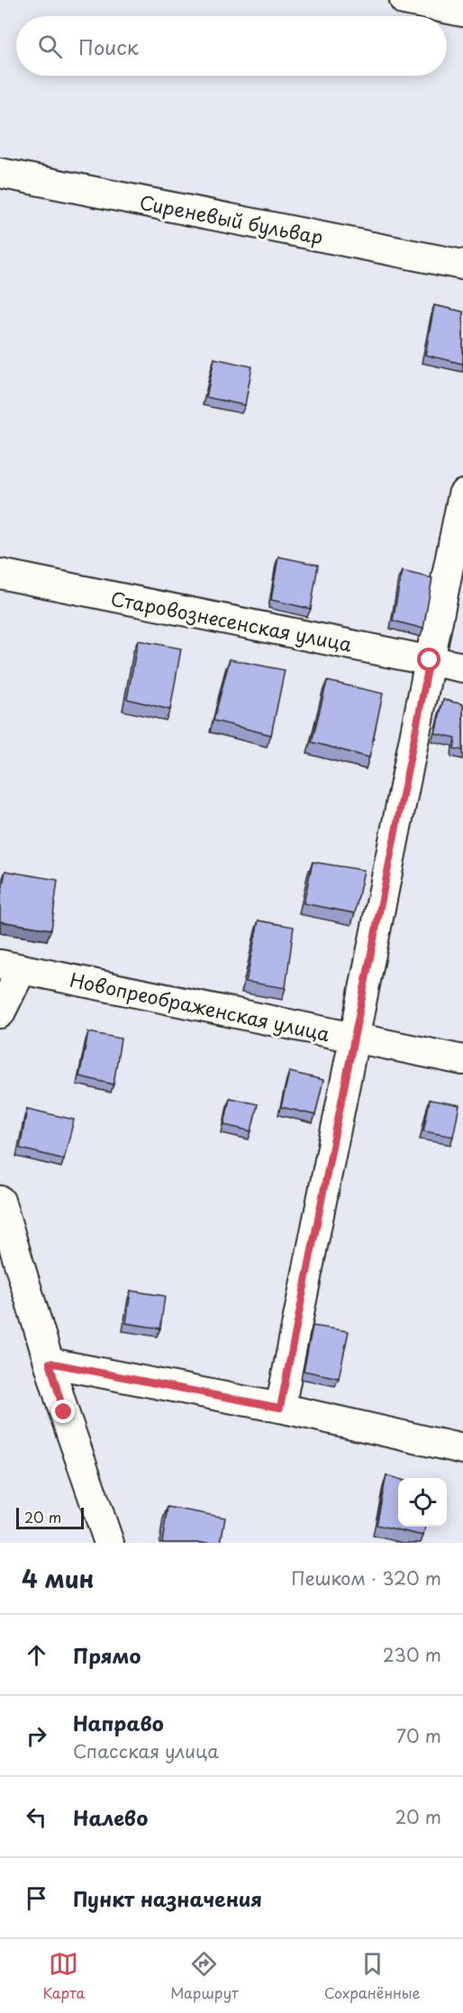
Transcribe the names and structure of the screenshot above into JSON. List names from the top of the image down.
{
  "streets": {
    "street": ["Сиреневый бульвар", "Старовознесенская улица", "Новопреображенская улица"]
  },
  "scale_bar": "20 m",
  "page": {
    "search": "Поиск",
    "scale": "20 m",
    "heading": ["4 мин", "Пешком · 320 m"],
    "list": [
      ["Прямо", "230 m"],
      ["Направо", "Спасская улица", "70 m"],
      ["Налево", "20 m"],
      "Пункт назначения"
    ],
    "nav": ["Карта", "Маршрут", "Сохранённые"]
  }
}
